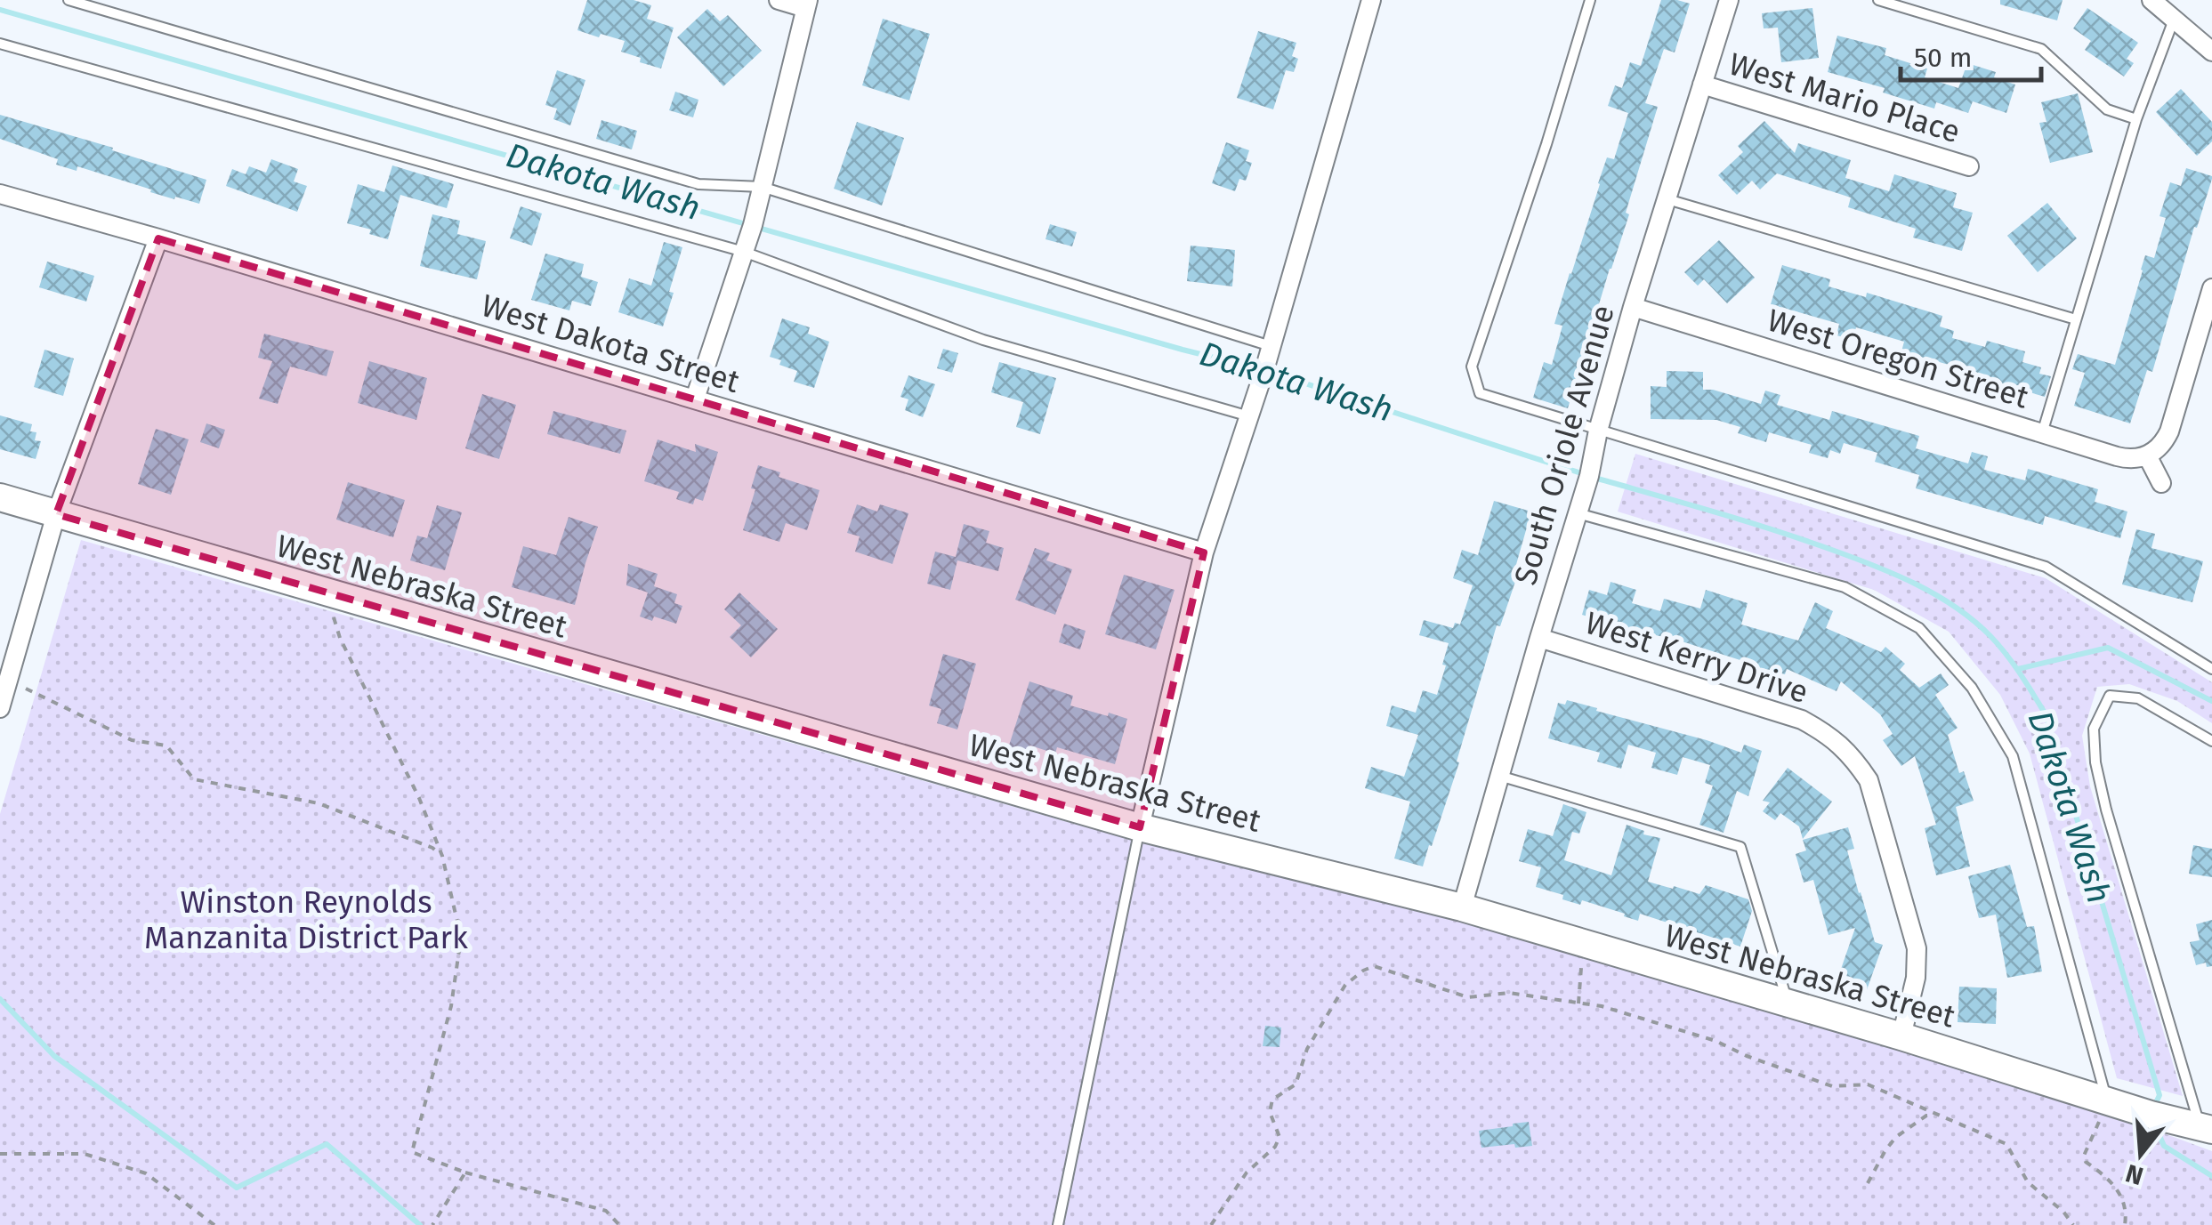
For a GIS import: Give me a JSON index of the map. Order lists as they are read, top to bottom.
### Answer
{
  "streets": {
    "street": [
      "West Mario Place",
      "West Dakota Street",
      "West Oregon Street",
      "South Oriole Avenue",
      "West Nebraska Street",
      "West Kerry Drive"
    ]
  },
  "crossings": [
    ["West Mario Place", "South Oriole Avenue"],
    ["West Oregon Street", "South Oriole Avenue"],
    ["South Oriole Avenue", "West Nebraska Street"],
    ["South Oriole Avenue", "West Kerry Drive"],
    ["West Nebraska Street", "West Kerry Drive"]
  ],
  "water": ["Dakota Wash"],
  "parks": ["Winston Reynolds Manzanita District Park"],
  "scale_bar": "50 m",
  "north": "bottom"
}
